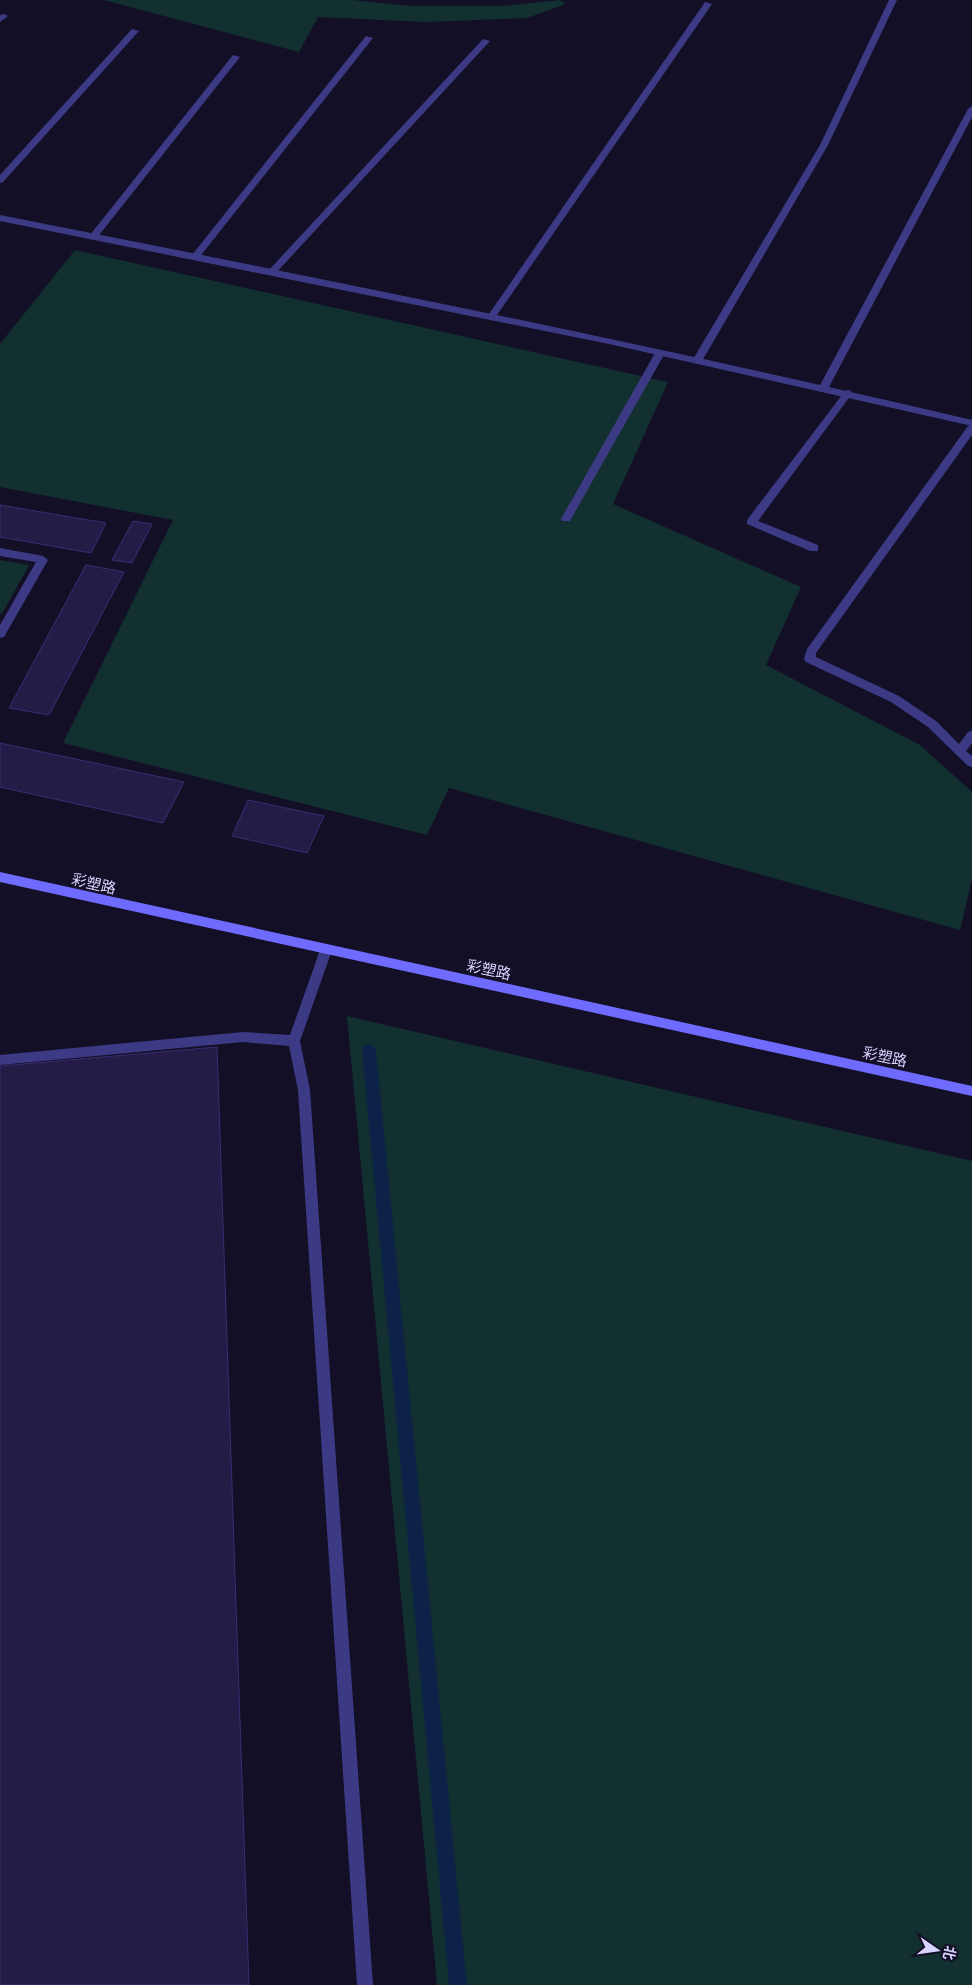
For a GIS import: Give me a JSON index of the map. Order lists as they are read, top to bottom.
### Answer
{
  "streets": {
    "street": ["彩塑路"]
  },
  "north": "right"
}
